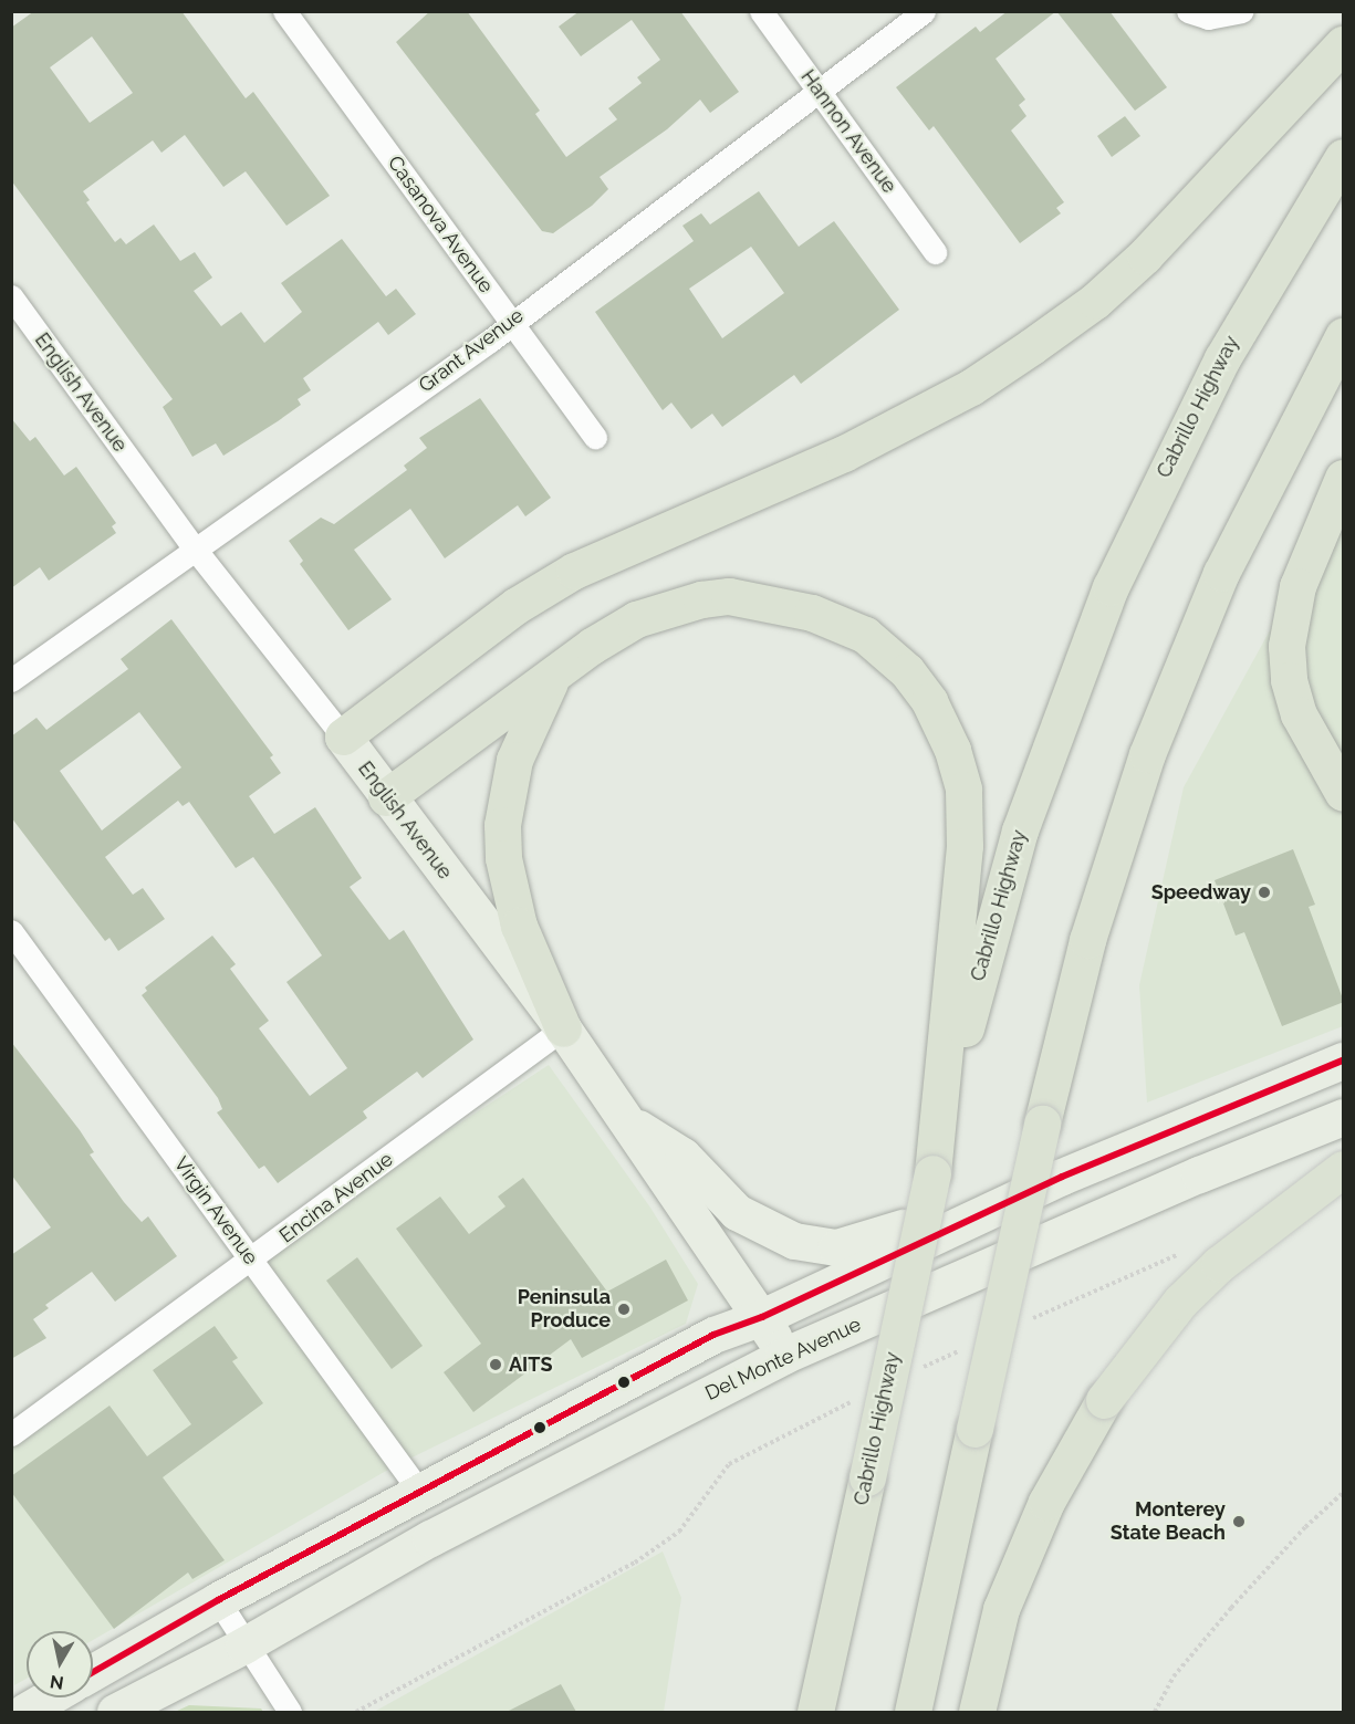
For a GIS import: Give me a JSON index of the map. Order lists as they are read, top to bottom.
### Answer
{
  "streets": {
    "highway": ["Cabrillo Highway"],
    "main road": ["English Avenue", "Del Monte Avenue"],
    "street": [
      "Hannon Avenue",
      "Casanova Avenue",
      "Grant Avenue",
      "Encina Avenue",
      "Virgin Avenue"
    ]
  },
  "crossings": [
    ["Hannon Avenue", "Grant Avenue"],
    ["Casanova Avenue", "Grant Avenue"],
    ["Grant Avenue", "English Avenue"],
    ["English Avenue", "Encina Avenue"],
    ["English Avenue", "Del Monte Avenue"],
    ["Encina Avenue", "Virgin Avenue"]
  ],
  "places": [
    "Speedway",
    "Peninsula Produce",
    "AITS",
    "Monterey State Beach"
  ],
  "north": "bottom"
}
